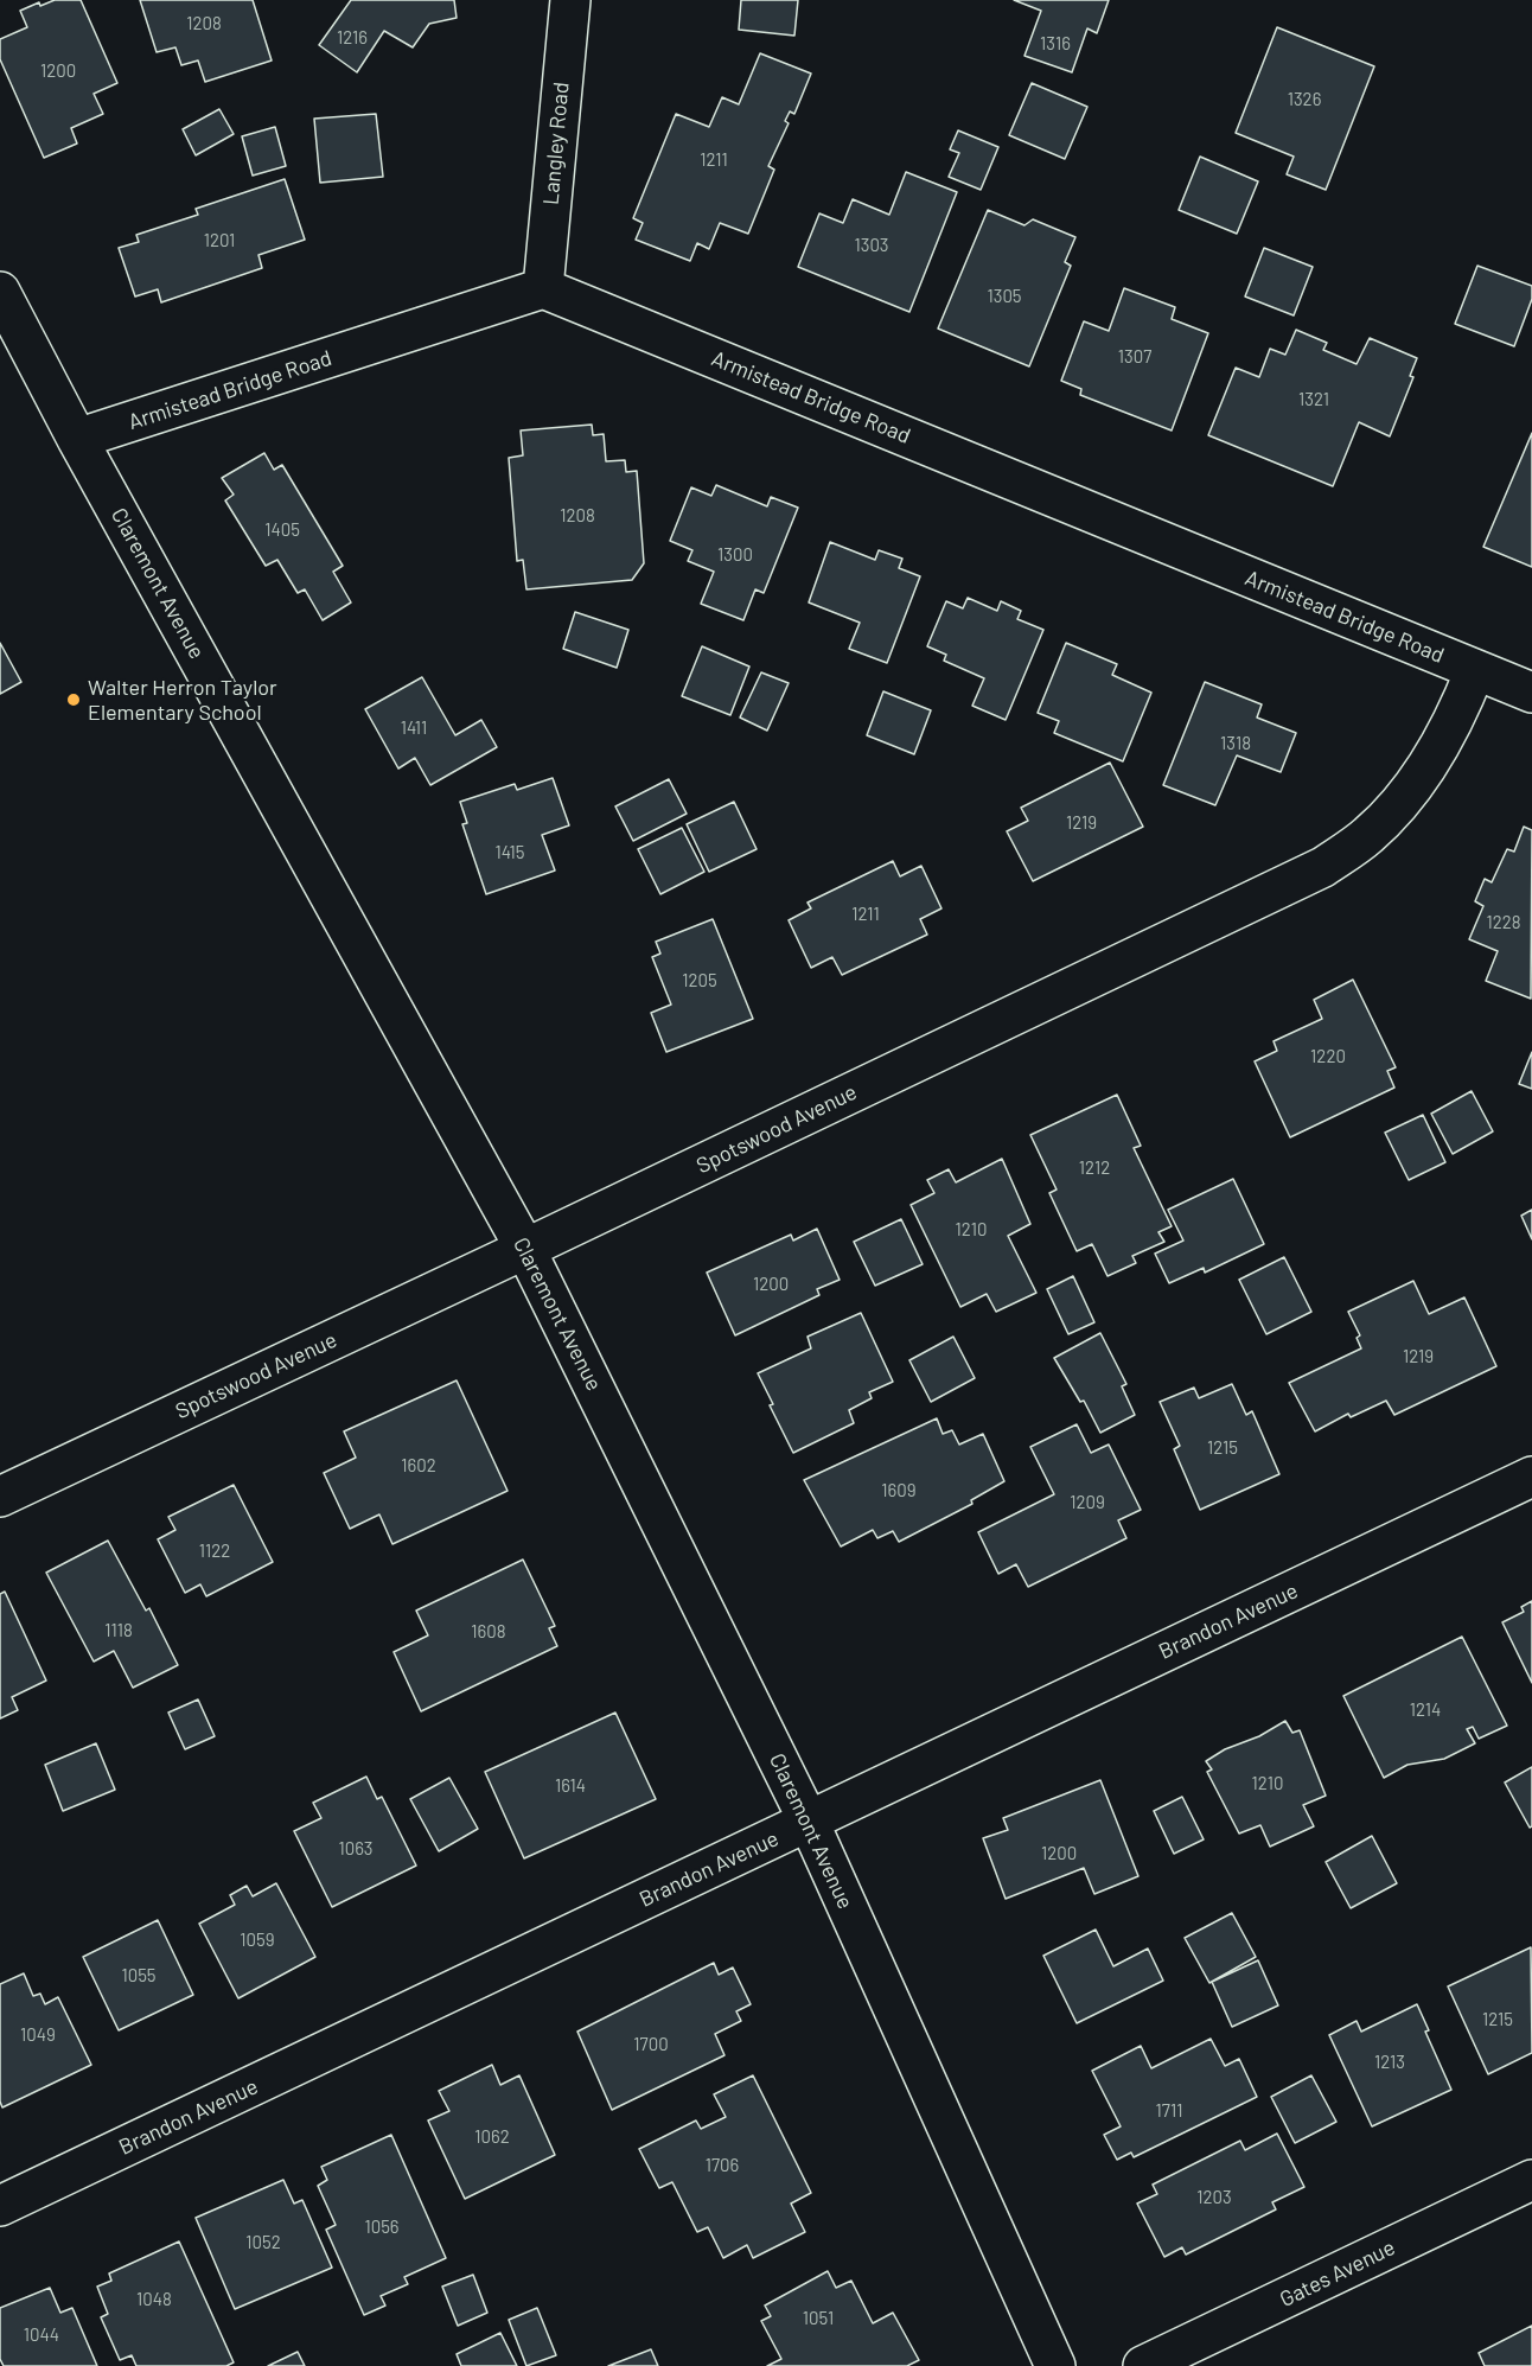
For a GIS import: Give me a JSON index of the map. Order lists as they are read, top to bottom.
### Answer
{
  "streets": {
    "street": [
      "Langley Road",
      "Armistead Bridge Road",
      "Claremont Avenue",
      "Spotswood Avenue",
      "Brandon Avenue",
      "Gates Avenue"
    ]
  },
  "crossings": [
    ["Langley Road", "Armistead Bridge Road"],
    ["Armistead Bridge Road", "Claremont Avenue"],
    ["Armistead Bridge Road", "Spotswood Avenue"],
    ["Claremont Avenue", "Spotswood Avenue"],
    ["Claremont Avenue", "Brandon Avenue"]
  ],
  "places": ["Walter Herron Taylor Elementary School"],
  "house_numbers": [
    "1208",
    "1216",
    "1316",
    "1200",
    "1326",
    "1211",
    "1201",
    "1303",
    "1305",
    "1307",
    "1321",
    "1208",
    "1405",
    "1300",
    "1411",
    "1318",
    "1219",
    "1415",
    "1211",
    "1228",
    "1205",
    "1220",
    "1212",
    "1210",
    "1200",
    "1219",
    "1215",
    "1602",
    "1609",
    "1209",
    "1122",
    "1118",
    "1608",
    "1214",
    "1210",
    "1614",
    "1063",
    "1200",
    "1059",
    "1055",
    "1215",
    "1049",
    "1700",
    "1213",
    "1711",
    "1062",
    "1706",
    "1203",
    "1056",
    "1052",
    "1048",
    "1051",
    "1044"
  ]
}
